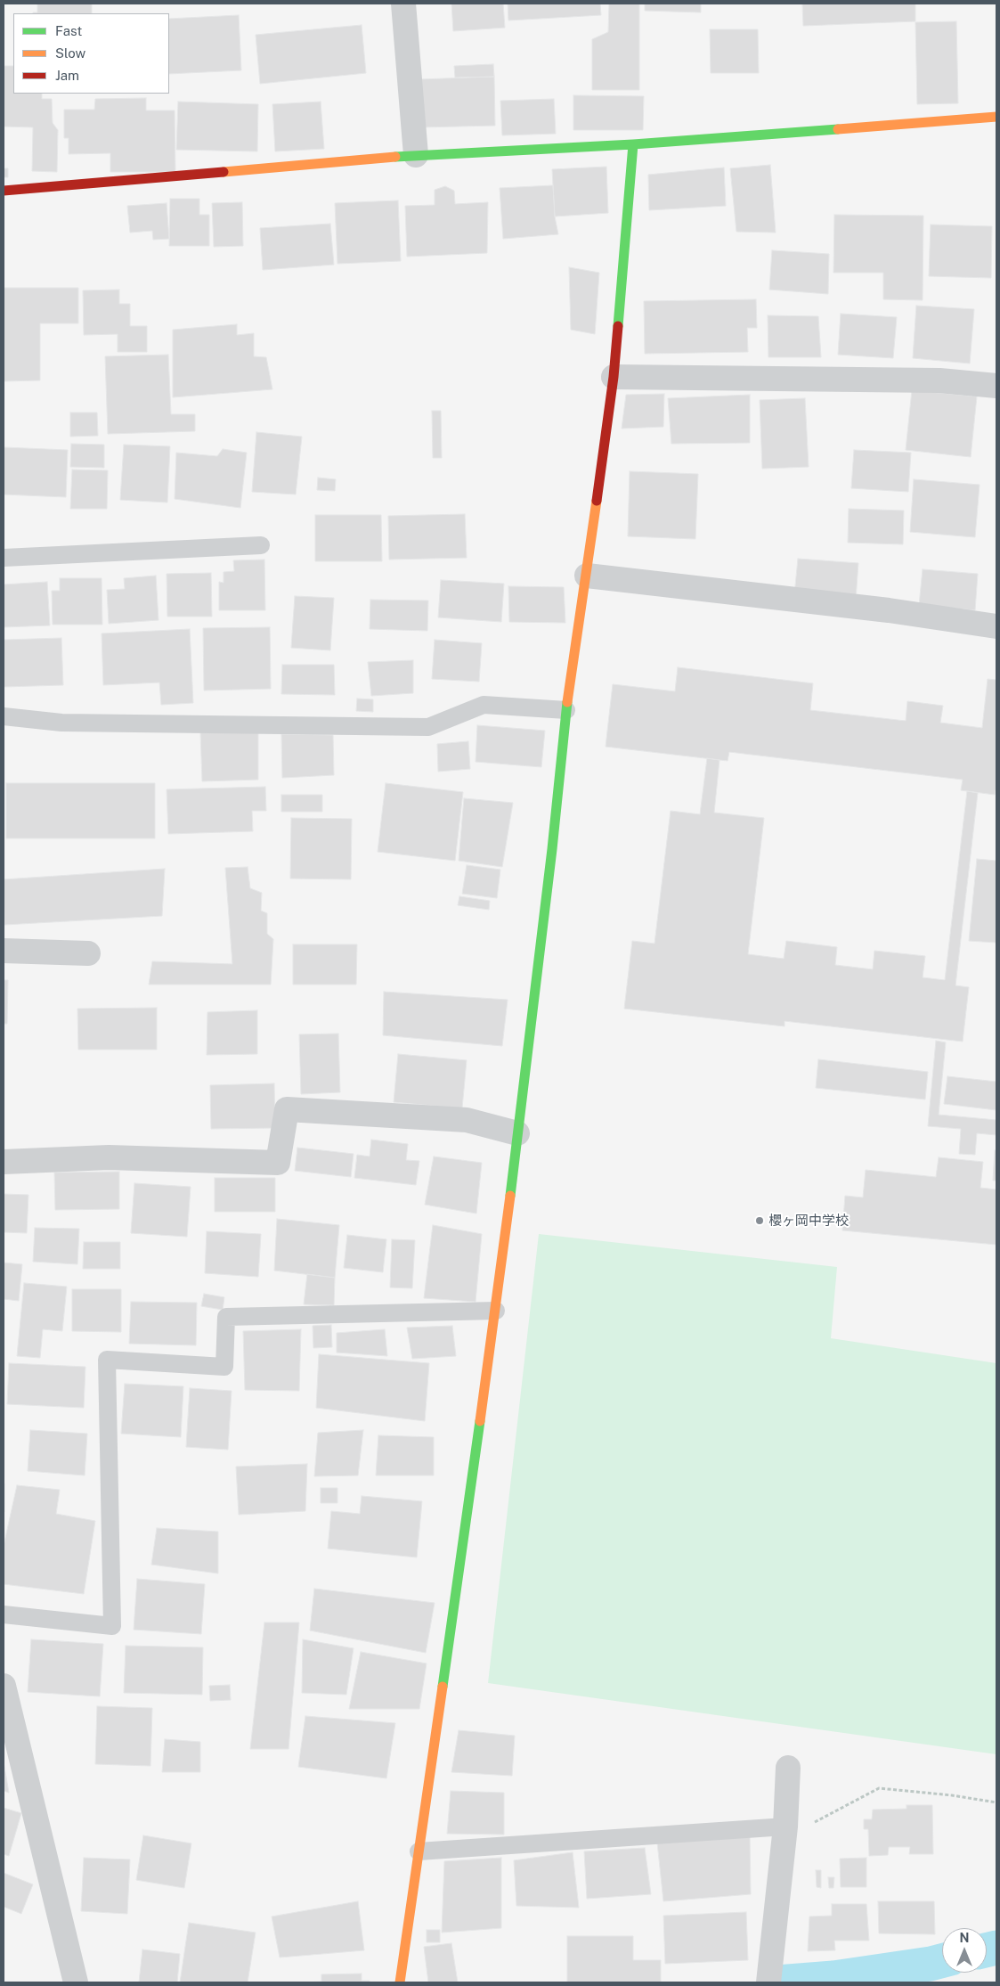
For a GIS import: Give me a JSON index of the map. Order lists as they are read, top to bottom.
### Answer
{
  "places": ["櫻ヶ岡中学校"],
  "legend": ["Fast", "Slow", "Jam"],
  "north": "top"
}
